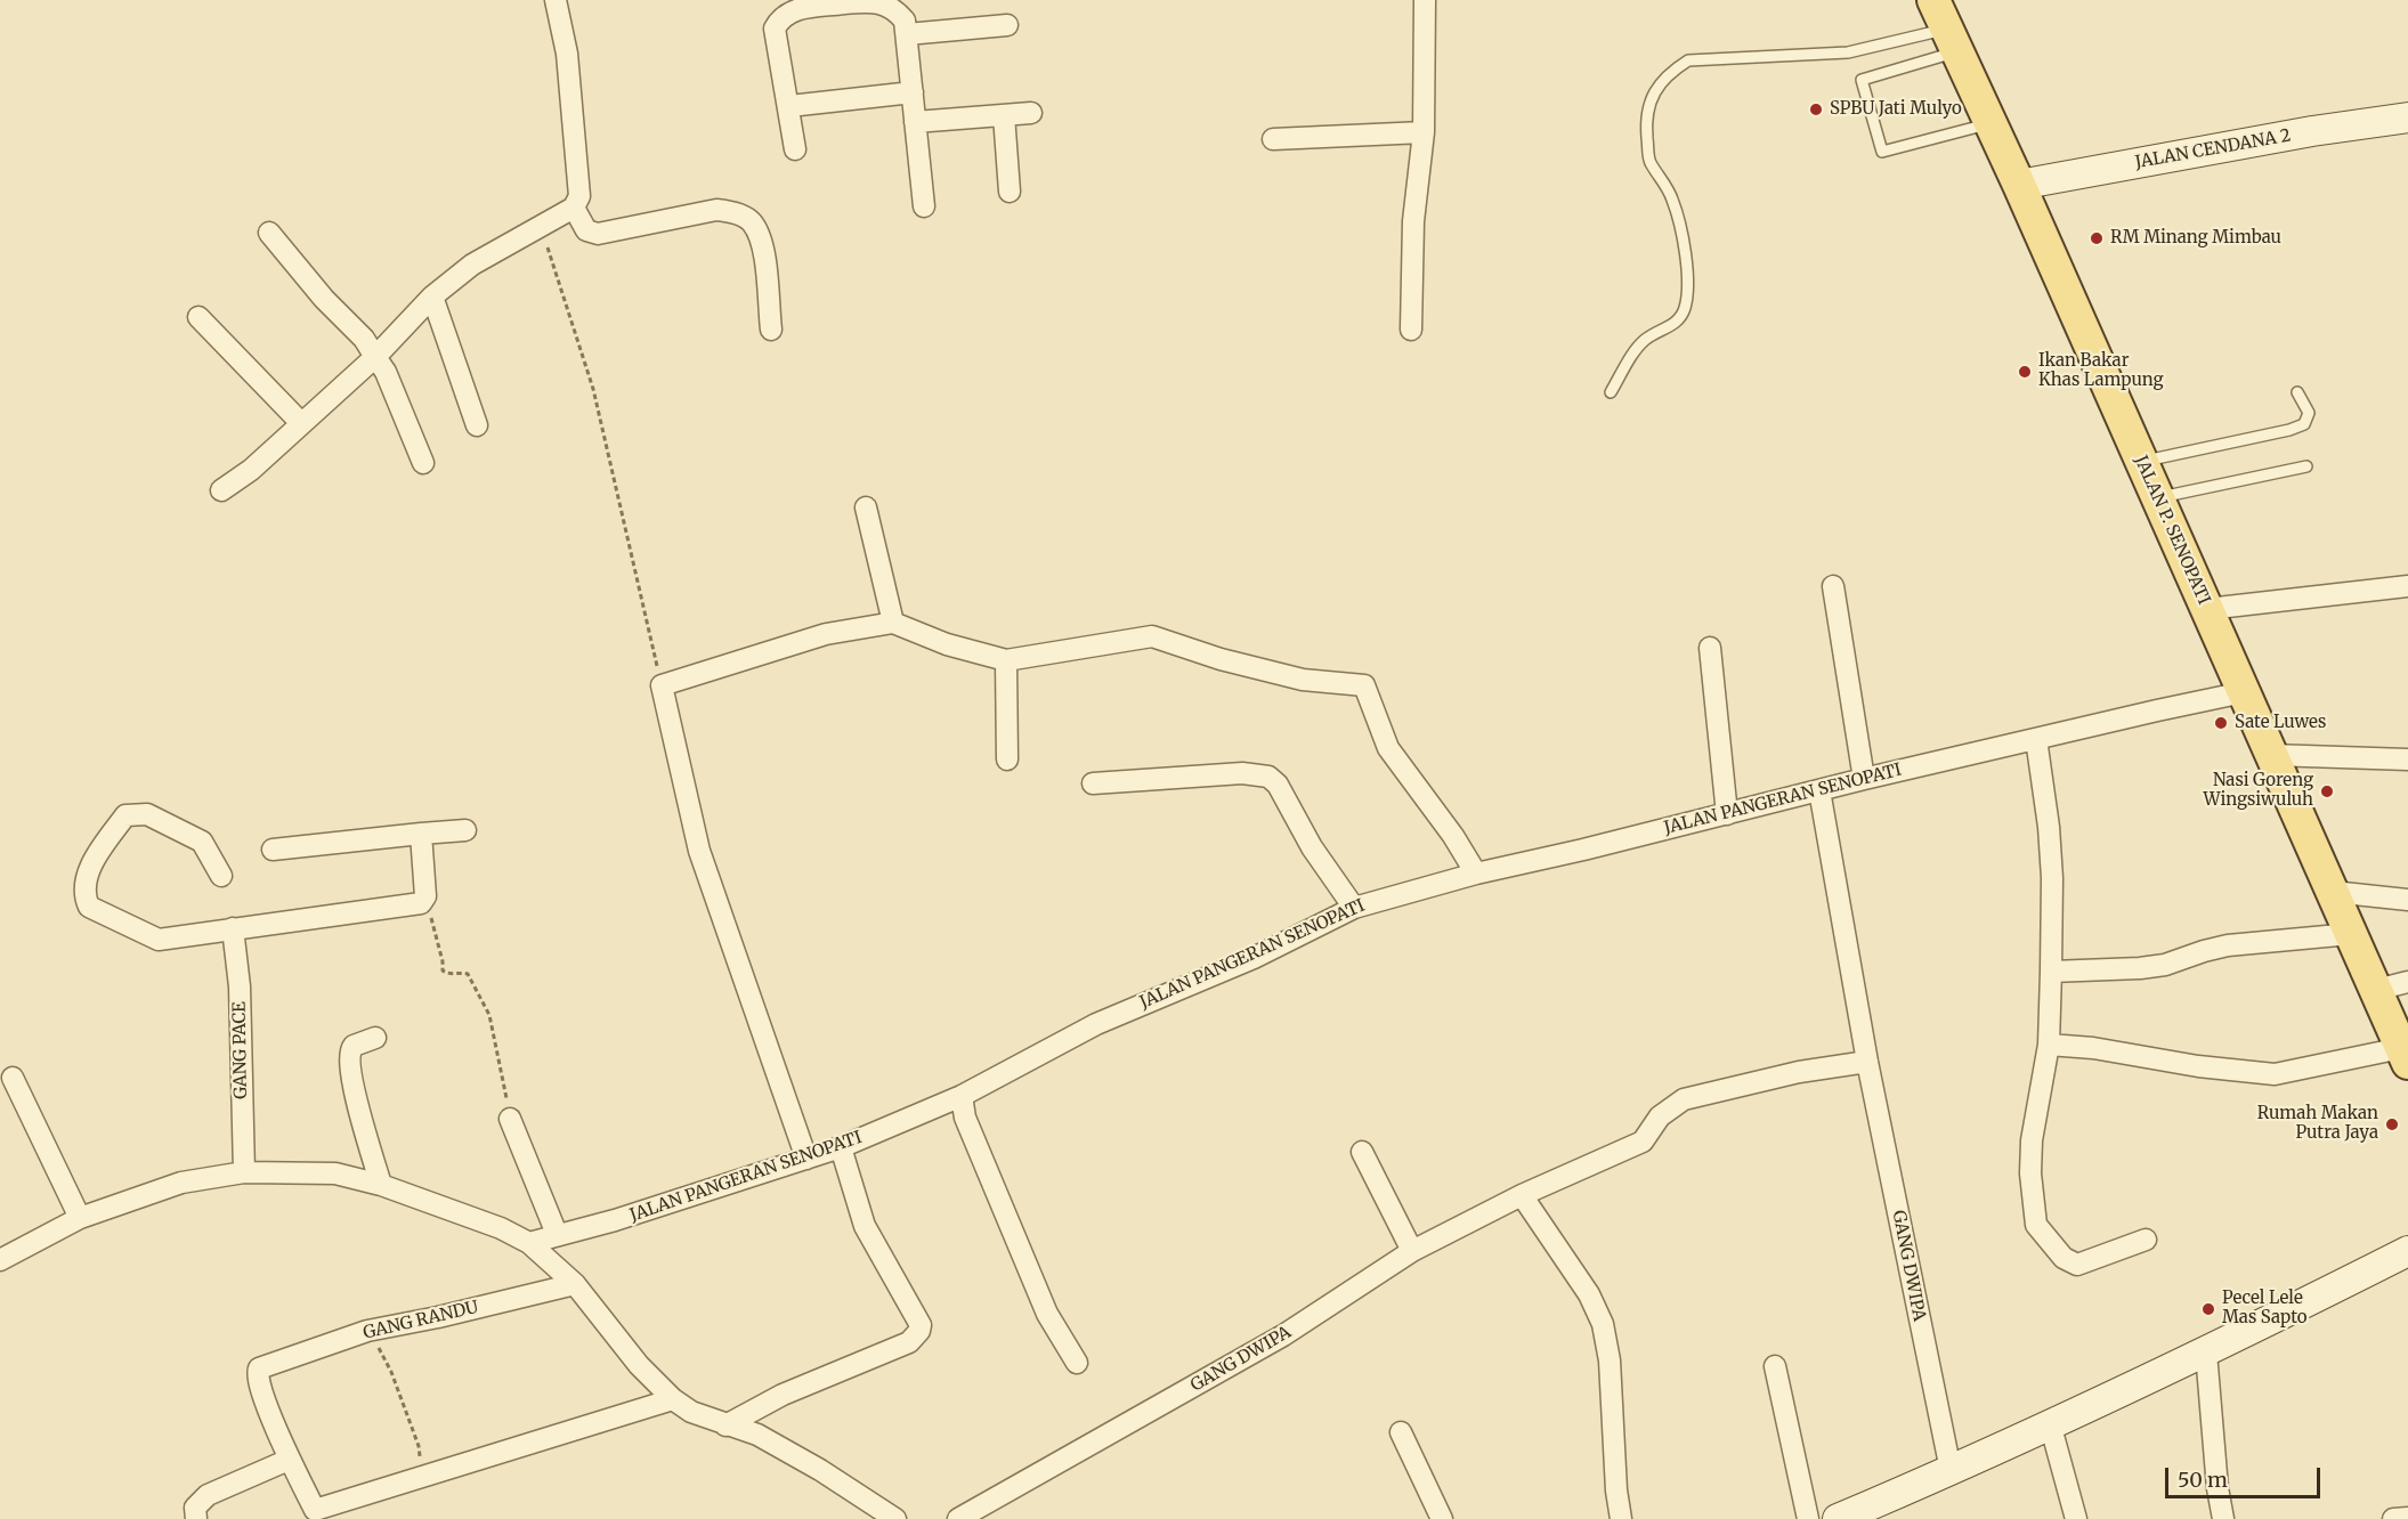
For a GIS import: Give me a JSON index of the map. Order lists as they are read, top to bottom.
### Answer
{
  "streets": {
    "main road": ["JALAN P. SENOPATI"],
    "street": [
      "JALAN CENDANA 2",
      "JALAN PANGERAN SENOPATI",
      "GANG PACE",
      "GANG DWIPA",
      "GANG RANDU"
    ]
  },
  "crossings": [
    ["JALAN CENDANA 2", "JALAN P. SENOPATI"],
    ["JALAN P. SENOPATI", "JALAN PANGERAN SENOPATI"],
    ["JALAN PANGERAN SENOPATI", "GANG DWIPA"]
  ],
  "places": [
    "SPBU Jati Mulyo",
    "RM Minang Mimbau",
    "Ikan Bakar Khas Lampung",
    "Sate Luwes",
    "Nasi Goreng Wingsiwuluh",
    "Rumah Makan Putra Jaya",
    "Pecel Lele Mas Sapto"
  ],
  "scale_bar": "50 m"
}
